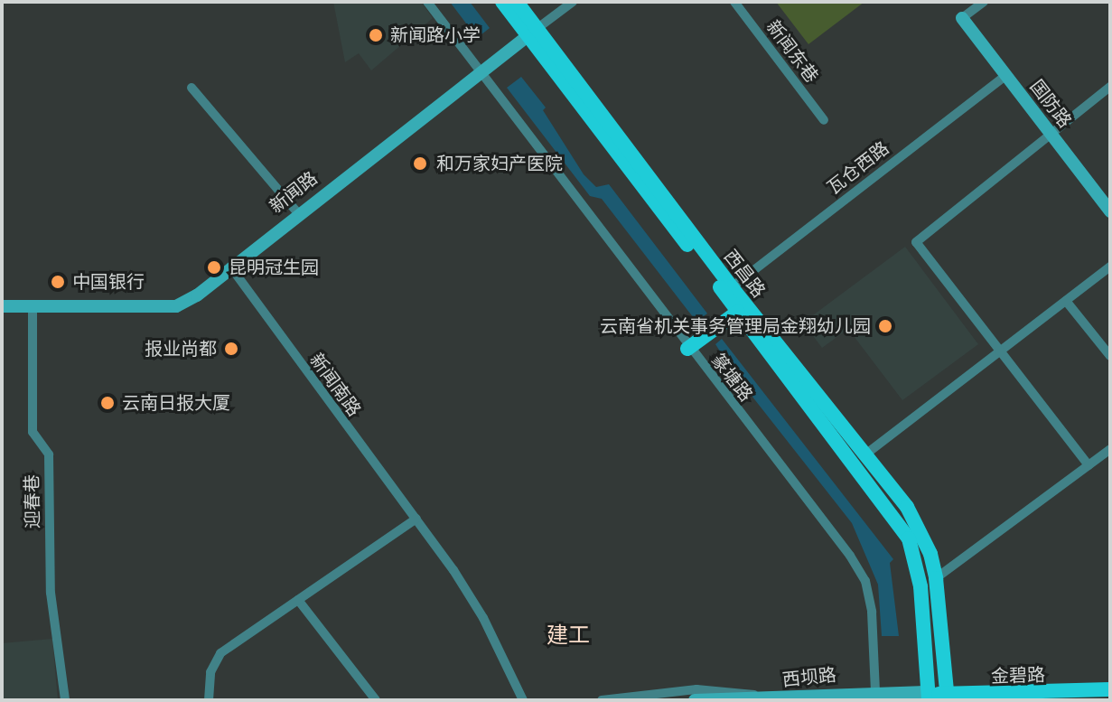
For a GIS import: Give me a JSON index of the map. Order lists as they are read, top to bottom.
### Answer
{
  "streets": {
    "main road": ["西昌路", "金碧路"],
    "street": [
      "新闻东巷",
      "国防路",
      "瓦仓西路",
      "新闻路",
      "篆塘路",
      "新闻南路",
      "迎春巷",
      "西坝路"
    ]
  },
  "crossings": [
    ["国防路", "瓦仓西路"],
    ["瓦仓西路", "西昌路"],
    ["新闻路", "西昌路"],
    ["新闻路", "篆塘路"],
    ["新闻路", "新闻南路"],
    ["新闻路", "迎春巷"],
    ["西昌路", "金碧路"],
    ["西昌路", "西坝路"],
    ["篆塘路", "西坝路"],
    ["金碧路", "西坝路"]
  ],
  "districts": ["建工"],
  "places": [
    "新闻路小学",
    "和万家妇产医院",
    "昆明冠生园",
    "中国银行",
    "云南省机关事务管理局金翔幼儿园",
    "报业尚都",
    "云南日报大厦"
  ]
}
